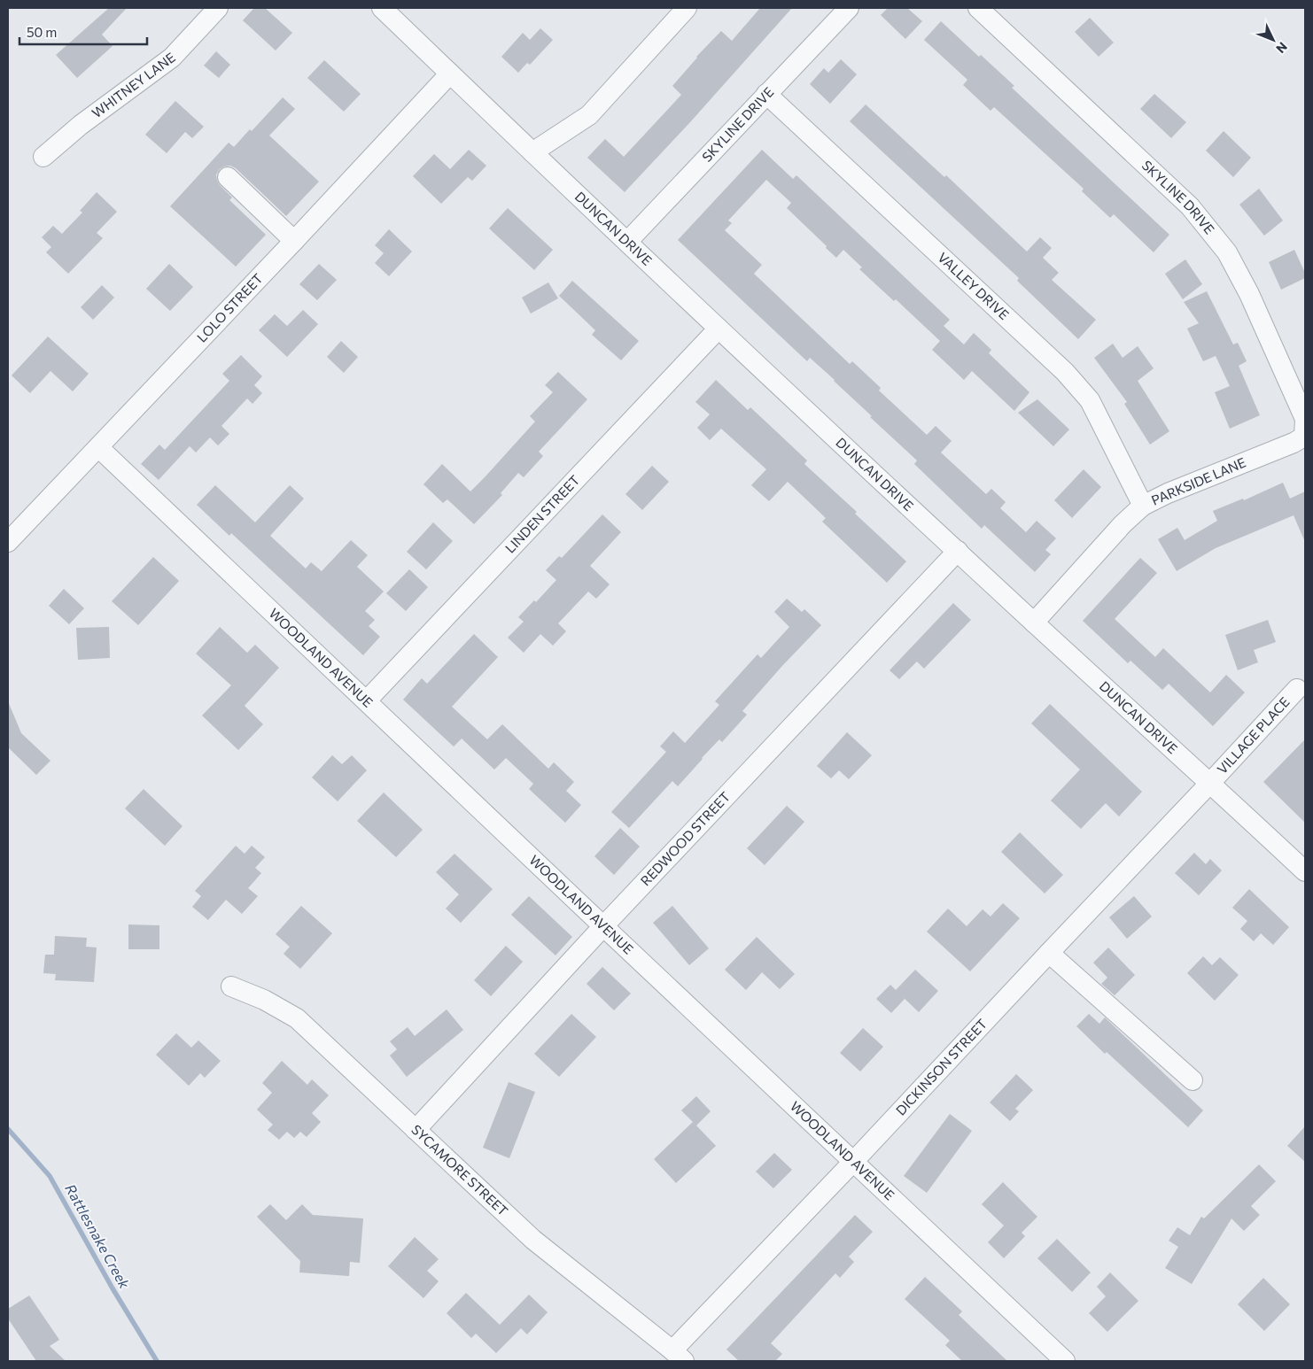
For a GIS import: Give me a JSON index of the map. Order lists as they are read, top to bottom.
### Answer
{
  "streets": {
    "street": [
      "WHITNEY LANE",
      "SKYLINE DRIVE",
      "DUNCAN DRIVE",
      "VALLEY DRIVE",
      "LOLO STREET",
      "PARKSIDE LANE",
      "LINDEN STREET",
      "WOODLAND AVENUE",
      "VILLAGE PLACE",
      "REDWOOD STREET",
      "DICKINSON STREET",
      "SYCAMORE STREET"
    ]
  },
  "crossings": [
    ["SKYLINE DRIVE", "DUNCAN DRIVE"],
    ["SKYLINE DRIVE", "VALLEY DRIVE"],
    ["SKYLINE DRIVE", "PARKSIDE LANE"],
    ["DUNCAN DRIVE", "LOLO STREET"],
    ["DUNCAN DRIVE", "PARKSIDE LANE"],
    ["DUNCAN DRIVE", "LINDEN STREET"],
    ["DUNCAN DRIVE", "VILLAGE PLACE"],
    ["DUNCAN DRIVE", "REDWOOD STREET"],
    ["DUNCAN DRIVE", "DICKINSON STREET"],
    ["VALLEY DRIVE", "PARKSIDE LANE"],
    ["LOLO STREET", "WOODLAND AVENUE"],
    ["LINDEN STREET", "WOODLAND AVENUE"],
    ["WOODLAND AVENUE", "REDWOOD STREET"],
    ["WOODLAND AVENUE", "DICKINSON STREET"],
    ["VILLAGE PLACE", "DICKINSON STREET"],
    ["REDWOOD STREET", "SYCAMORE STREET"],
    ["DICKINSON STREET", "SYCAMORE STREET"]
  ],
  "water": ["Rattlesnake Creek"],
  "scale_bar": "50 m",
  "north": "bottom right"
}
